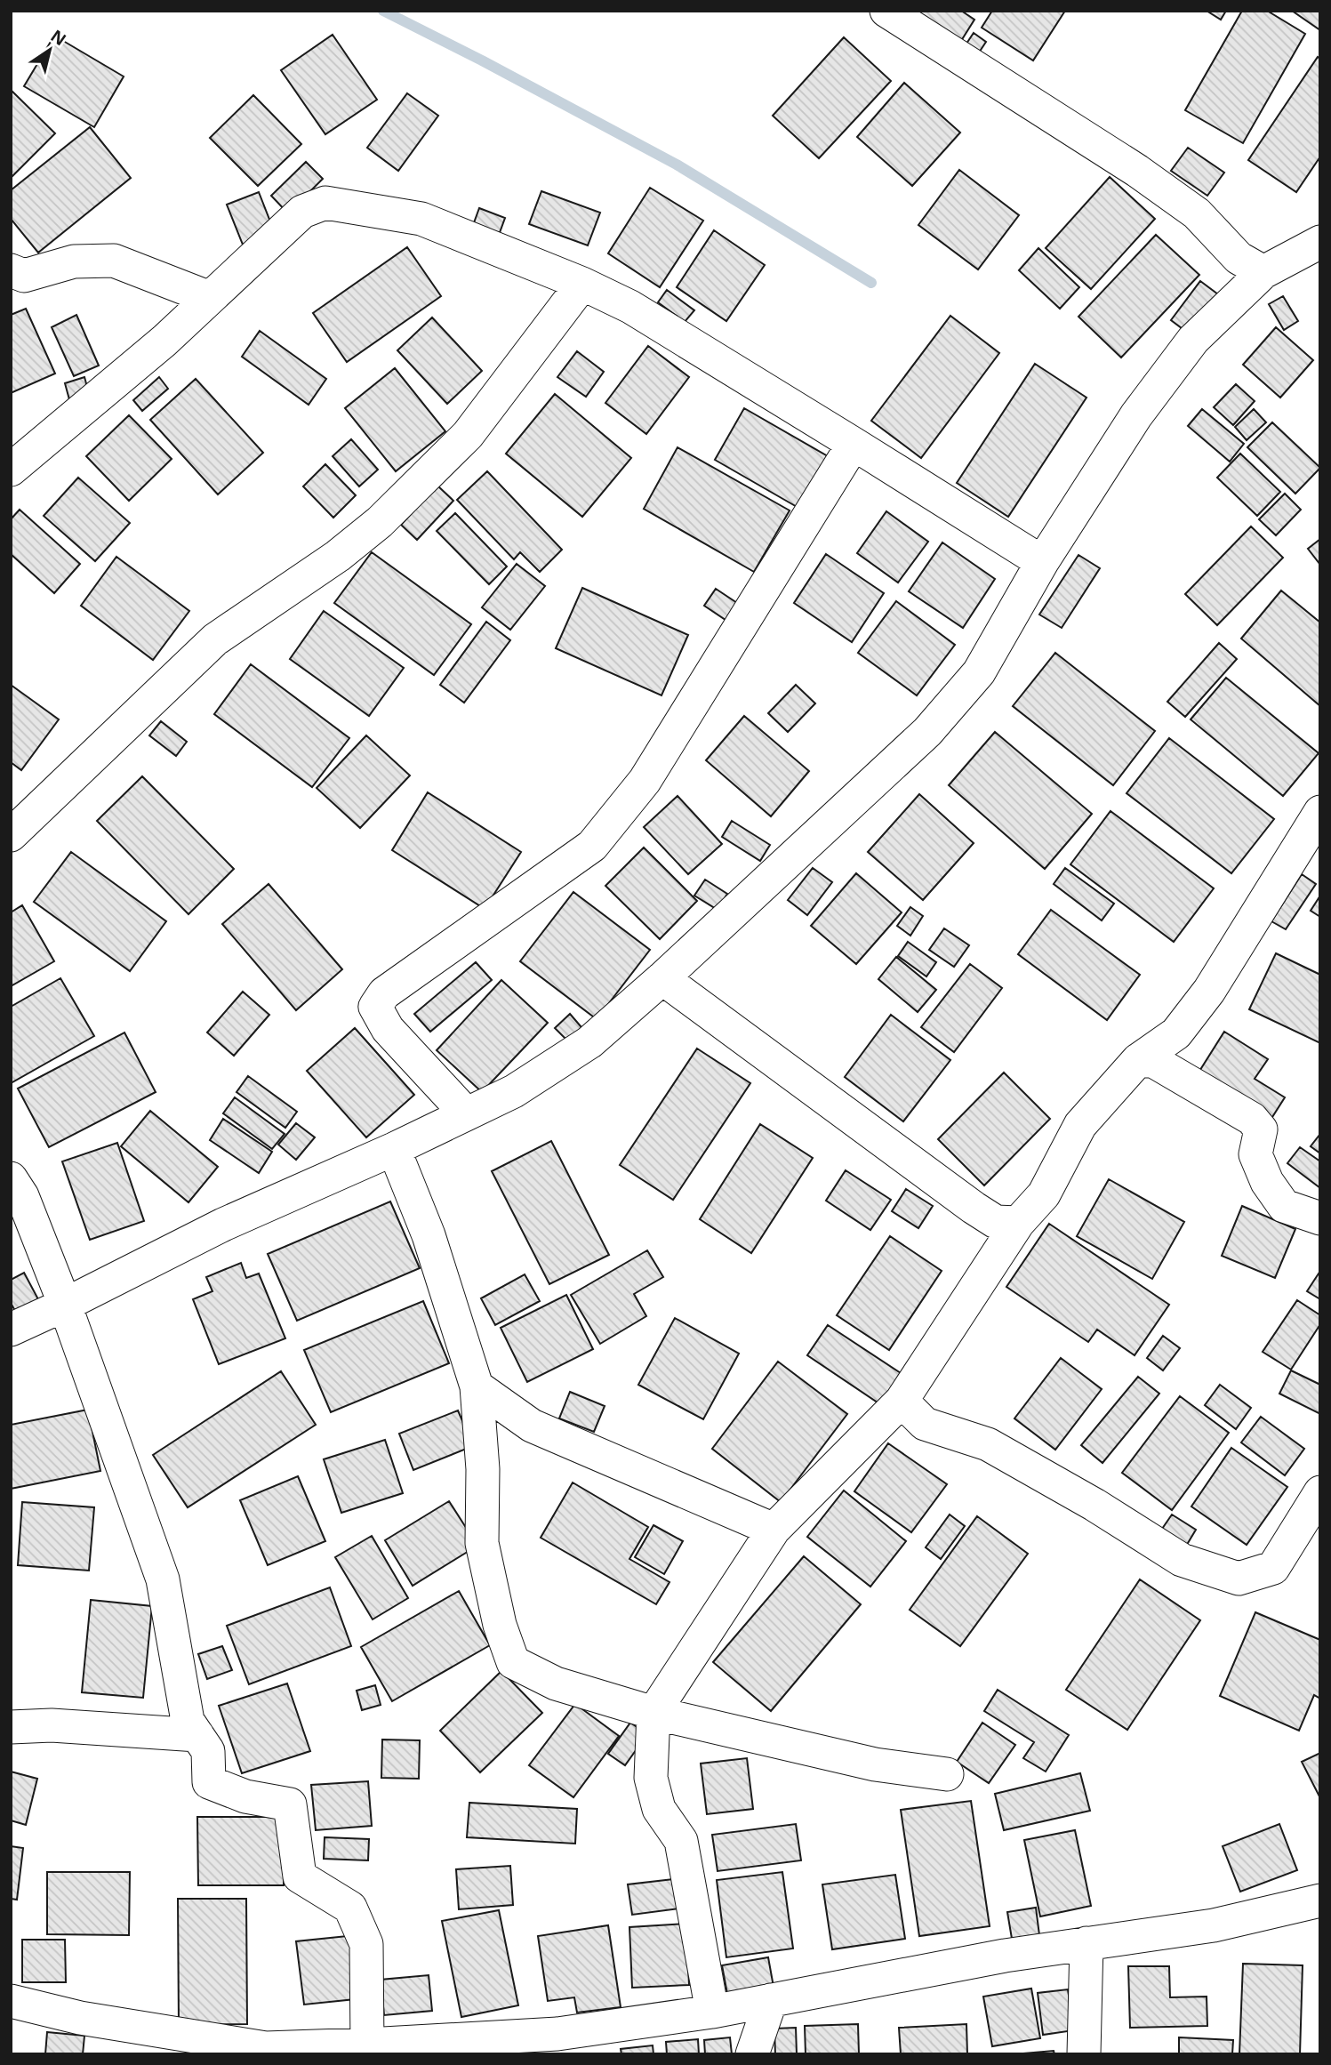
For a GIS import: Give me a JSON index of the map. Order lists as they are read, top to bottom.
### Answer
{
  "north": "top right"
}
